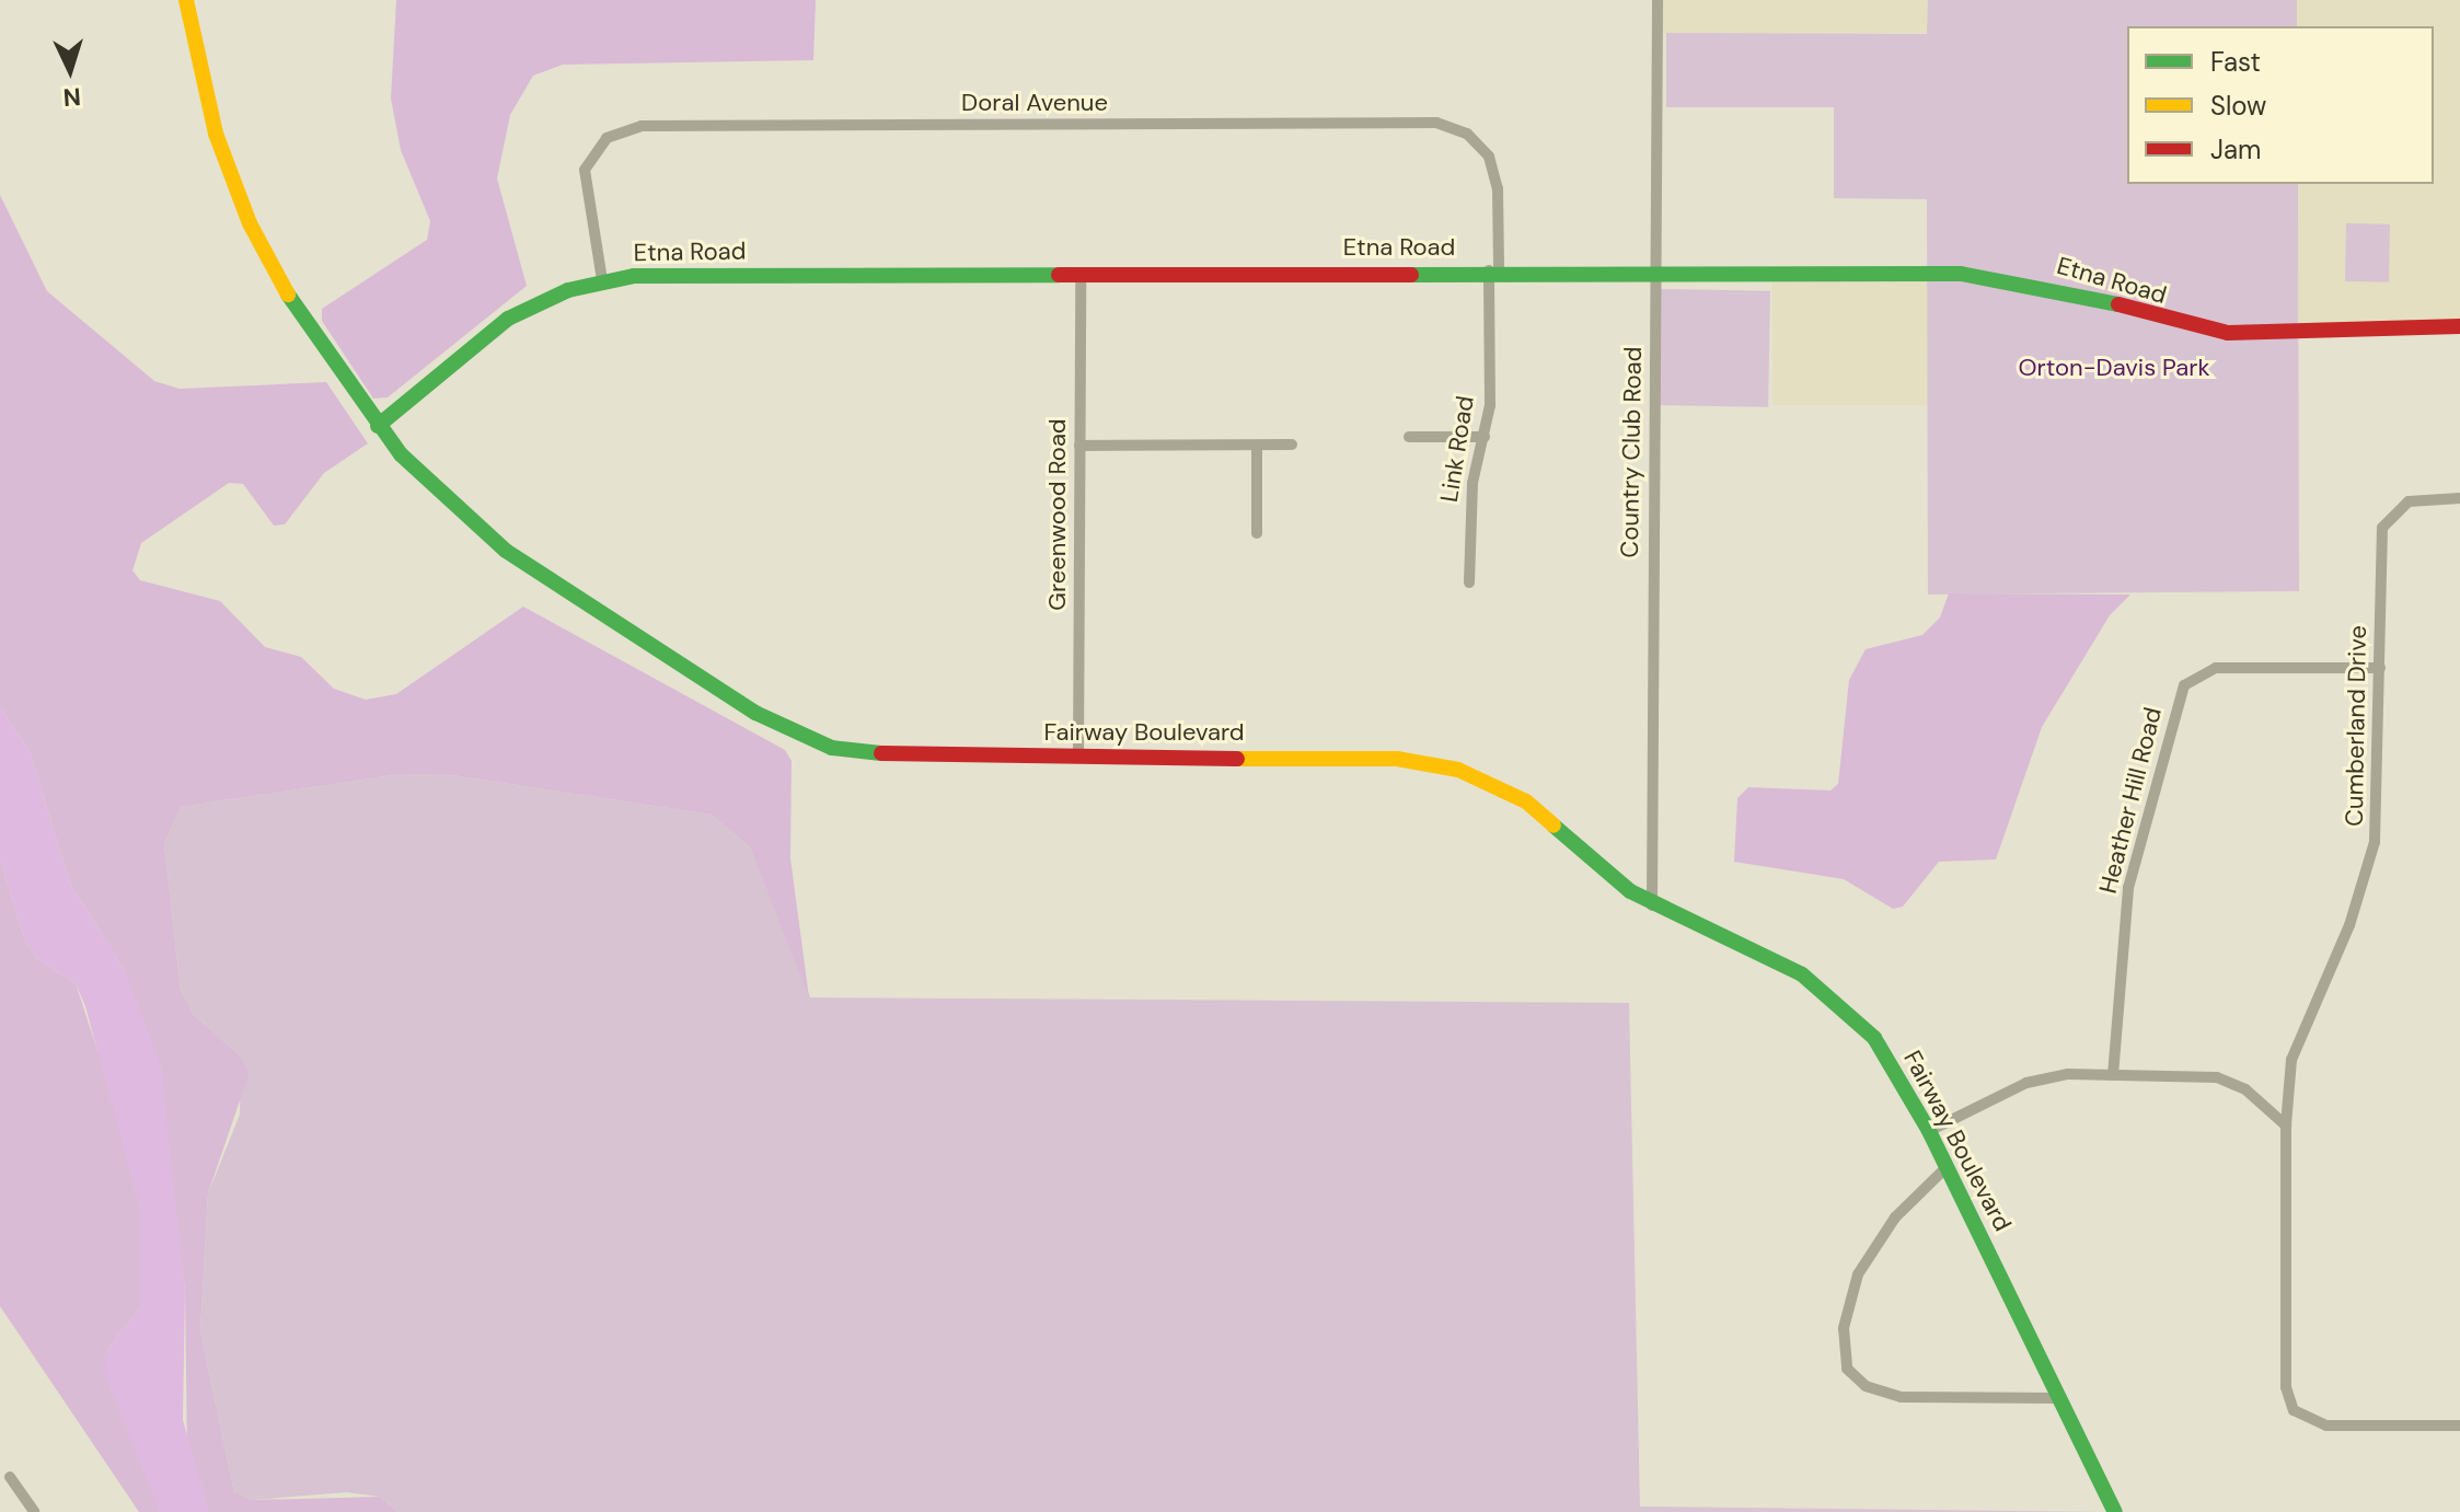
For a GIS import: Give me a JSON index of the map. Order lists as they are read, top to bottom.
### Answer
{
  "streets": {
    "street": [
      "Doral Avenue",
      "Etna Road",
      "Link Road",
      "Country Club Road",
      "Greenwood Road",
      "Cumberland Drive",
      "Fairway Boulevard",
      "Heather Hill Road"
    ]
  },
  "crossings": [
    ["Doral Avenue", "Etna Road"],
    ["Doral Avenue", "Link Road"],
    ["Etna Road", "Link Road"],
    ["Etna Road", "Country Club Road"],
    ["Etna Road", "Greenwood Road"],
    ["Etna Road", "Fairway Boulevard"],
    ["Country Club Road", "Fairway Boulevard"],
    ["Greenwood Road", "Fairway Boulevard"],
    ["Cumberland Drive", "Heather Hill Road"]
  ],
  "parks": ["Orton-Davis Park"],
  "legend": ["Fast", "Slow", "Jam"],
  "north": "bottom"
}
